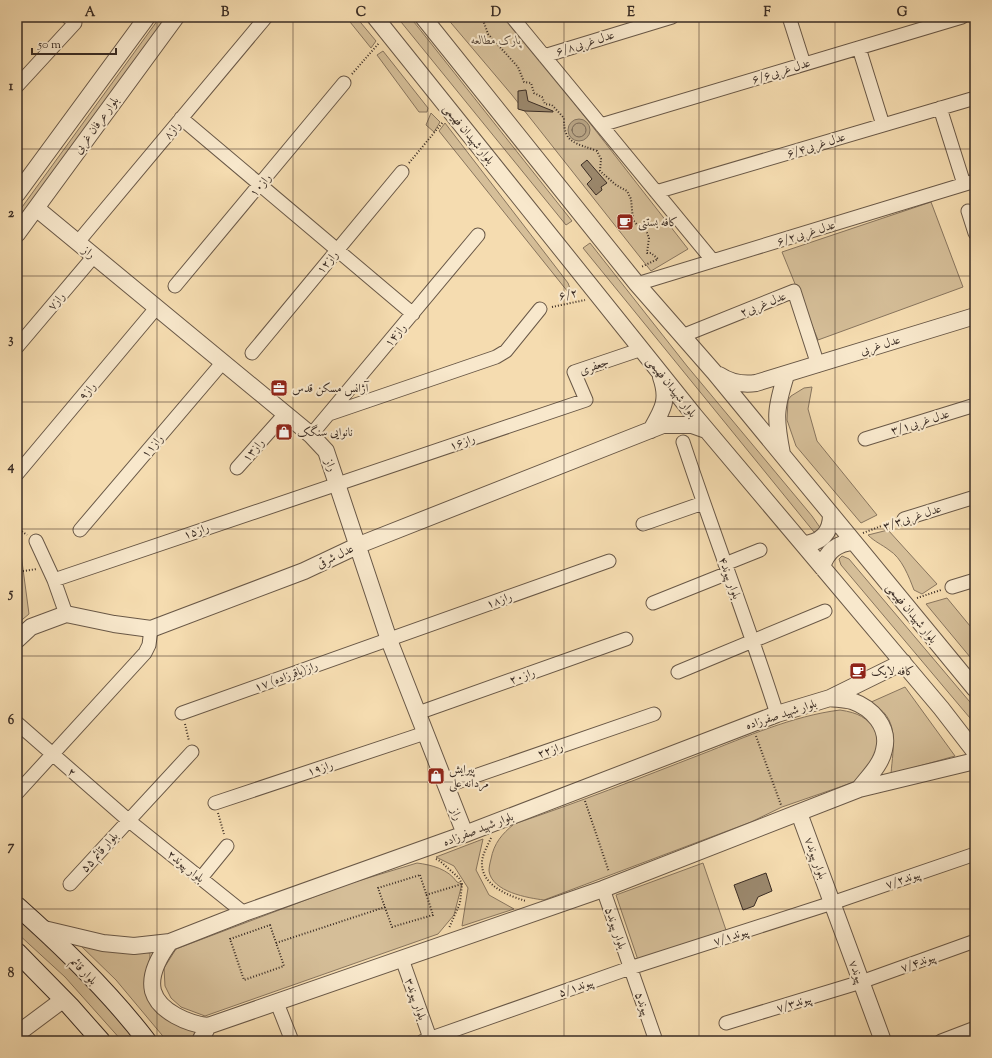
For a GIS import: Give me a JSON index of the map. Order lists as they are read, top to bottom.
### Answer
{
  "streets": {
    "main road": ["بلوار قائم"],
    "street": [
      "۶/۸عدل غربی",
      "۶/۶عدل غربی",
      "بلوار عرفان غربی",
      "راز۸",
      "بلوار شهیدان فهیمی",
      "۶/۴عدل غربی",
      "راز۱۰",
      "۶/۲عدل غربی",
      "راز",
      "راز۱۲",
      "راز۷",
      "عدل غربی۲",
      "راز۱۴",
      "عدل غربی",
      "جعفری",
      "راز۹",
      "عدل غربی۳/۱",
      "راز۱۶",
      "راز۱۱",
      "راز۱۳",
      "عدل غربی۳/۳",
      "راز۱۵",
      "عدل شرقی",
      "بلوار پیوند۴",
      "راز۱۸",
      "۱۷ راز(باقرزاده)",
      "راز۲۰",
      "بلوار شهید صفرزاده",
      "راز۲۲",
      "راز۱۹",
      "۲",
      "بلوار قائم ۵۵",
      "بلوار پیوند۷",
      "بلوار پیوند۲",
      "پیوند۷/۲",
      "بلوار پیوند۵",
      "پیوند۷/۱",
      "پیوند۷/۴",
      "پیوند۷",
      "پیوند۵/۱",
      "بلوار پیوند۳",
      "پیوند۷/۳",
      "پیوند۵"
    ],
    "path": ["۶/۲"]
  },
  "crossings": [
    ["بلوار عرفان غربی", "راز"],
    ["راز۸", "راز"],
    ["بلوار شهیدان فهیمی", "۶/۲عدل غربی"],
    ["بلوار شهیدان فهیمی", "۶/۲"],
    ["بلوار شهیدان فهیمی", "عدل غربی۲"],
    ["بلوار شهیدان فهیمی", "عدل غربی"],
    ["بلوار شهیدان فهیمی", "جعفری"],
    ["بلوار شهیدان فهیمی", "عدل غربی۳/۳"],
    ["بلوار شهیدان فهیمی", "عدل شرقی"],
    ["بلوار شهیدان فهیمی", "بلوار شهید صفرزاده"],
    ["راز", "راز۷"],
    ["راز", "راز۱۴"],
    ["راز", "راز۹"],
    ["راز", "راز۱۶"],
    ["راز", "راز۱۱"],
    ["راز", "راز۱۳"],
    ["راز", "راز۱۵"],
    ["راز", "عدل شرقی"],
    ["راز", "راز۱۸"],
    ["راز", "۱۷ راز(باقرزاده)"],
    ["راز", "راز۲۰"],
    ["راز", "بلوار شهید صفرزاده"],
    ["راز", "راز۲۲"],
    ["راز", "راز۱۹"],
    ["عدل غربی۲", "عدل غربی"],
    ["جعفری", "راز۱۶"],
    ["راز۱۶", "راز۱۵"],
    ["بلوار پیوند۴", "بلوار شهید صفرزاده"],
    ["راز۱۸", "۱۷ راز(باقرزاده)"],
    ["بلوار شهید صفرزاده", "بلوار پیوند۲"],
    ["بلوار شهید صفرزاده", "بلوار قائم"],
    ["۲", "بلوار قائم ۵۵"],
    ["۲", "بلوار پیوند۲"],
    ["بلوار قائم ۵۵", "بلوار پیوند۲"],
    ["بلوار پیوند۷", "پیوند۷/۲"],
    ["بلوار پیوند۷", "پیوند۷/۱"],
    ["بلوار پیوند۷", "پیوند۷"],
    ["پیوند۷/۲", "پیوند۷/۱"],
    ["پیوند۷/۲", "پیوند۷"],
    ["بلوار پیوند۵", "پیوند۷/۱"],
    ["بلوار پیوند۵", "پیوند۵/۱"],
    ["بلوار پیوند۵", "پیوند۵"],
    ["پیوند۷/۱", "پیوند۷"],
    ["پیوند۷/۱", "پیوند۵/۱"],
    ["پیوند۷/۱", "پیوند۵"],
    ["پیوند۷/۴", "پیوند۷"],
    ["پیوند۷/۴", "پیوند۷/۳"],
    ["پیوند۷", "پیوند۷/۳"],
    ["پیوند۵/۱", "بلوار پیوند۳"],
    ["پیوند۵/۱", "پیوند۵"]
  ],
  "parks": ["پارک مطالعه"],
  "places": {
    "cafe": ["کافه بستنی", "کافه لایک"],
    "office": ["آژانس مسکن قدس"],
    "shop": ["نانوایی سنگک", "پیرایش مردانه علی"]
  },
  "scale_bar": "50 m",
  "grid": {
    "columns": [
      "A",
      "B",
      "C",
      "D",
      "E",
      "F",
      "G"
    ],
    "rows": [
      "1",
      "2",
      "3",
      "4",
      "5",
      "6",
      "7",
      "8"
    ]
  }
}
